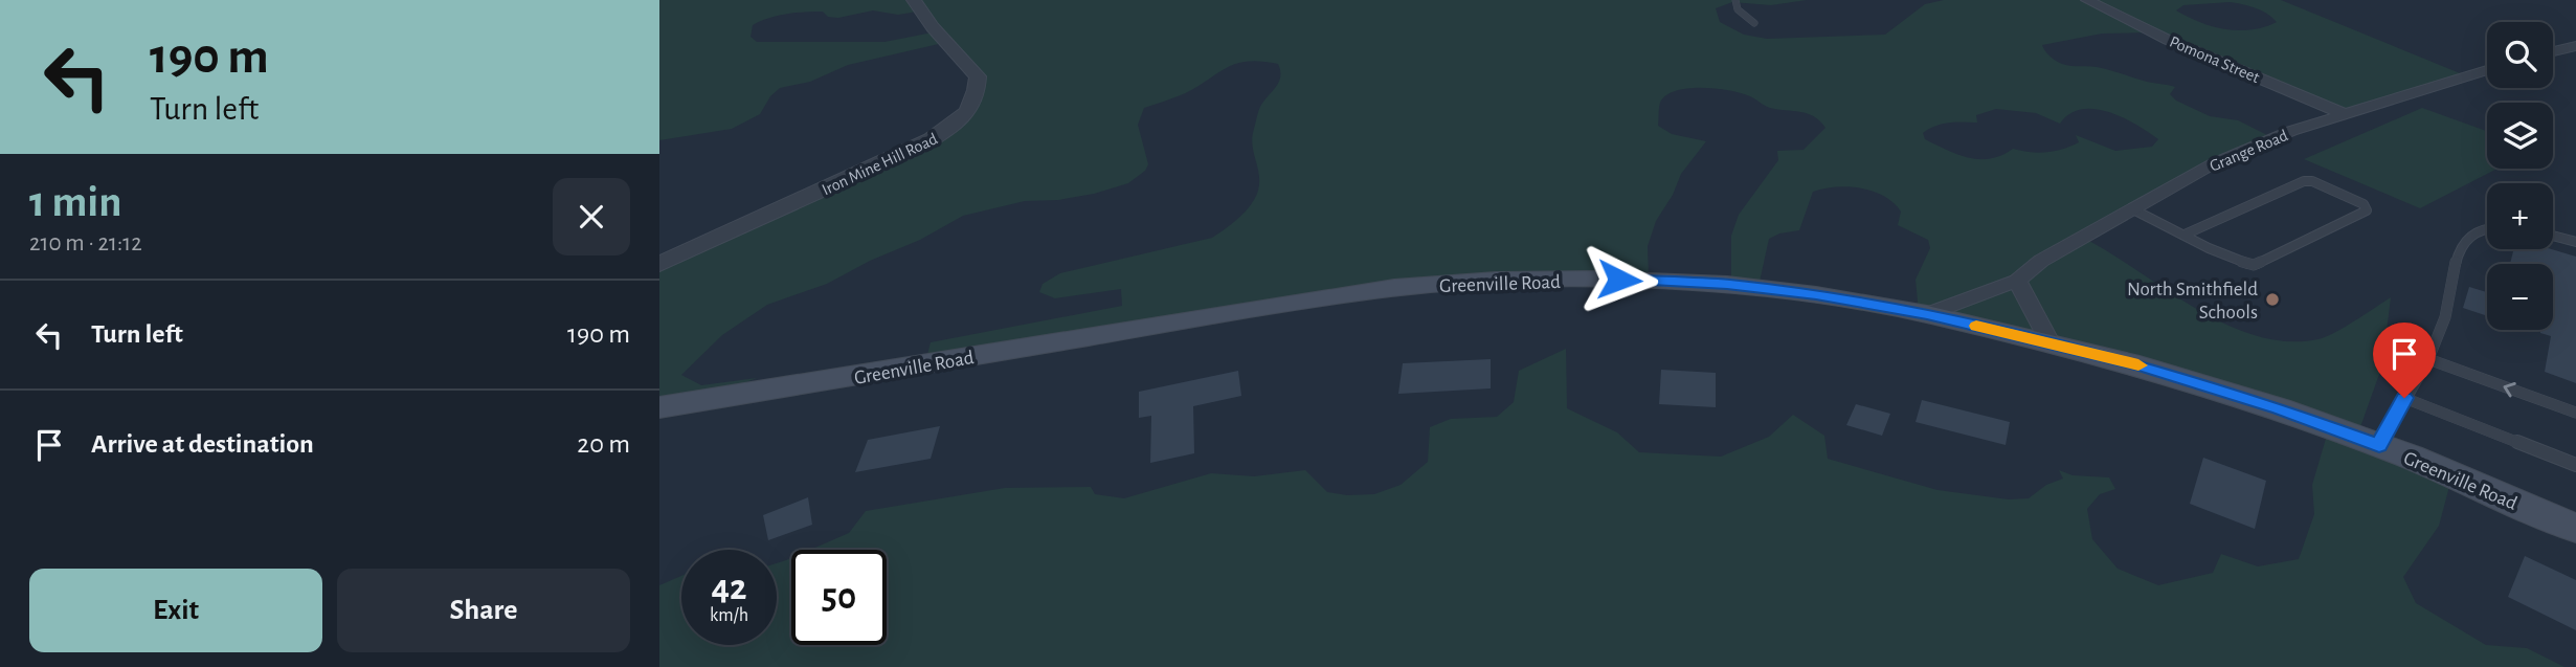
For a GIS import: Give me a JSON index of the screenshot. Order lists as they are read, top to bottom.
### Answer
{
  "streets": {
    "main road": ["Greenville Road"],
    "street": ["Pomona Street", "Grange Road", "Iron Mine Hill Road"]
  },
  "crossings": [
    ["Pomona Street", "Grange Road"],
    ["Grange Road", "Greenville Road"]
  ],
  "places": ["North Smithfield Schools"],
  "page": {
    "turn": ["190 m", "Turn left"],
    "map_buttons": ["+", "−"],
    "heading": ["1 min", "210 m · 21:12"],
    "list": [
      {
        "name": "Turn left",
        "value": "190 m"
      },
      {
        "name": "Arrive at destination",
        "value": "20 m"
      }
    ],
    "speed": "42 km/h",
    "limit": "50",
    "buttons": ["Exit", "Share"]
  }
}
